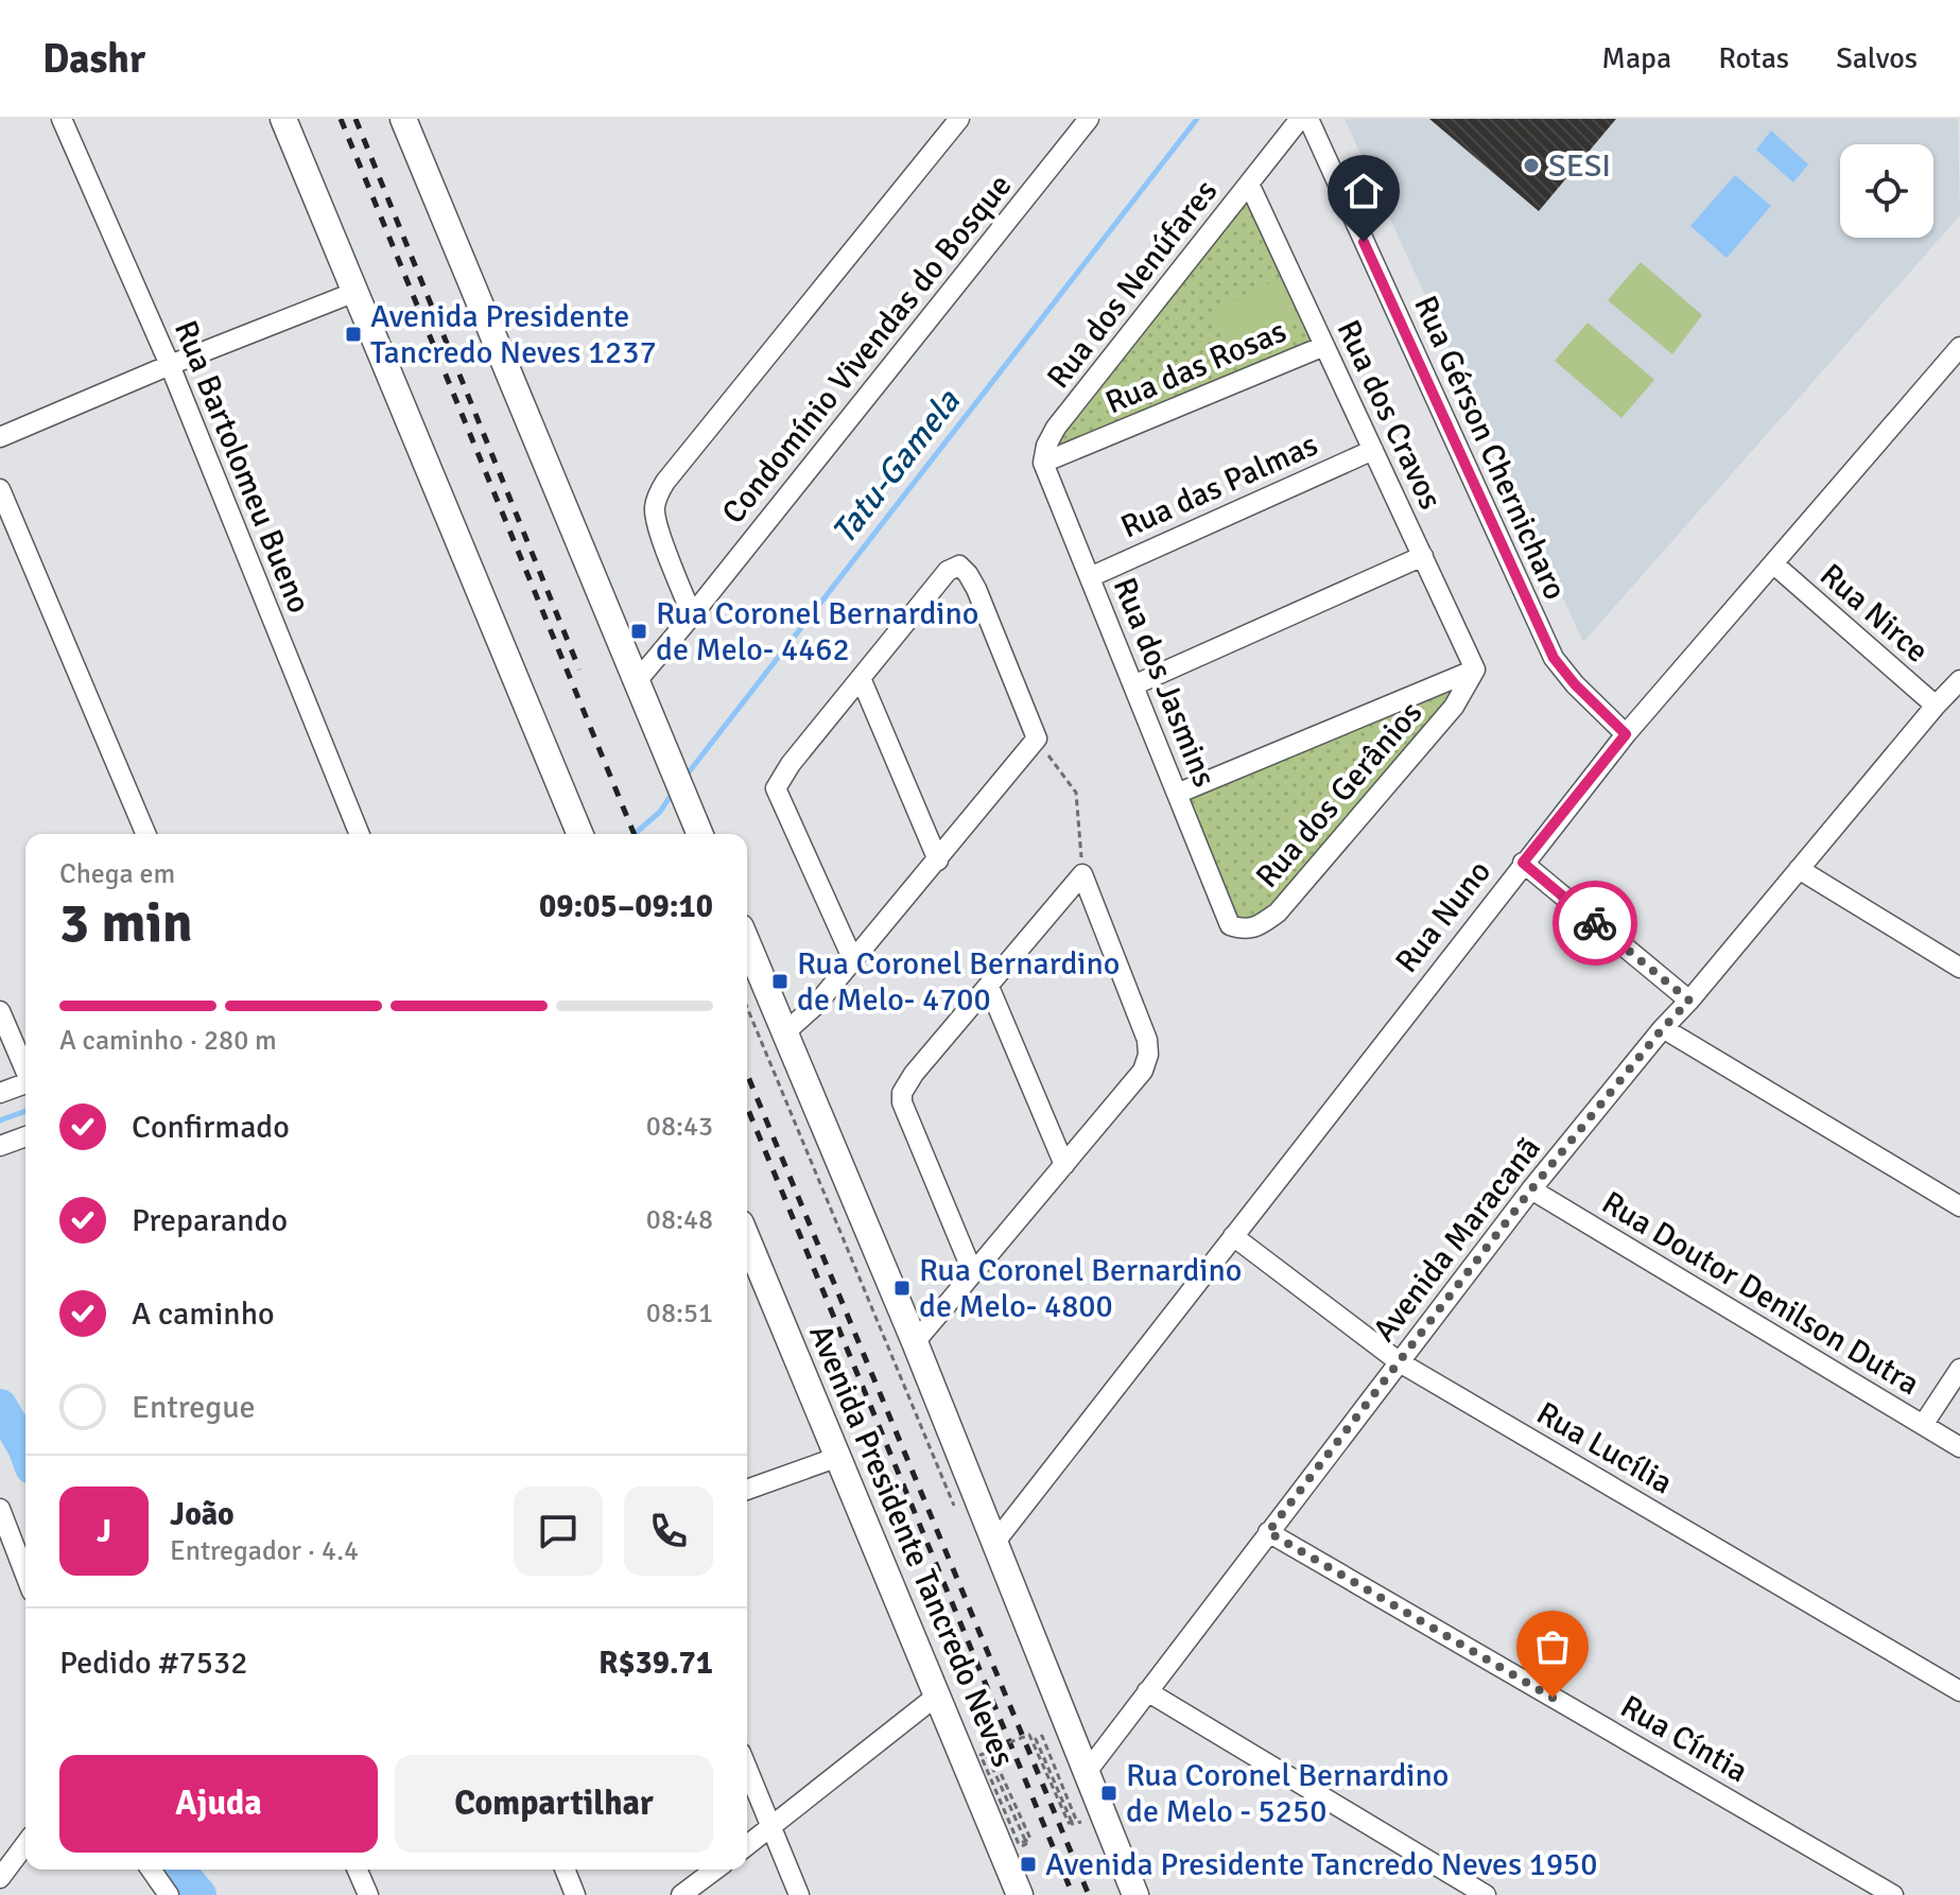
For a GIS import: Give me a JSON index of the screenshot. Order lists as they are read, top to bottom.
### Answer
{
  "streets": {
    "main road": ["Avenida Presidente Tancredo Neves"],
    "street": [
      "Rua dos Nenúfares",
      "Condomínio Vivendas do Bosque",
      "Rua das Rosas",
      "Rua dos Cravos",
      "Rua Gérson Chernicharo",
      "Rua Bartolomeu Bueno",
      "Rua das Palmas",
      "Rua Nirce",
      "Rua dos Jasmins",
      "Rua dos Gerânios",
      "Rua Nuno",
      "Avenida Maracanã",
      "Rua Doutor Denilson Dutra",
      "Rua Lucília",
      "Rua Cíntia"
    ]
  },
  "crossings": [
    ["Rua dos Nenúfares", "Rua das Rosas"],
    ["Rua dos Nenúfares", "Rua dos Cravos"],
    ["Rua dos Nenúfares", "Rua dos Jasmins"],
    ["Rua das Rosas", "Rua dos Cravos"],
    ["Rua das Rosas", "Rua dos Jasmins"],
    ["Rua dos Cravos", "Rua das Palmas"],
    ["Rua dos Cravos", "Rua dos Gerânios"],
    ["Rua Gérson Chernicharo", "Rua Nuno"],
    ["Rua das Palmas", "Rua dos Jasmins"],
    ["Rua Nirce", "Rua Nuno"],
    ["Rua Nirce", "Avenida Maracanã"],
    ["Rua dos Jasmins", "Rua dos Gerânios"],
    ["Rua Nuno", "Rua Lucília"],
    ["Avenida Maracanã", "Rua Doutor Denilson Dutra"],
    ["Avenida Maracanã", "Rua Lucília"],
    ["Avenida Maracanã", "Rua Cíntia"]
  ],
  "water": ["Tatu-Gamela"],
  "places": {
    "other": ["SESI"],
    "transit": [
      "Avenida Presidente Tancredo Neves 1237",
      "Rua Coronel Bernardino de Melo- 4462",
      "Rua Coronel Bernardino de Melo- 4700",
      "Rua Coronel Bernardino de Melo- 4800",
      "Rua Coronel Bernardino de Melo - 5250",
      "Avenida Presidente Tancredo Neves 1950"
    ]
  },
  "page": {
    "header": "Dashr",
    "nav": ["Mapa", "Rotas", "Salvos"],
    "heading": ["3 min", "Chega em", "09:05–09:10"],
    "panel": [
      "João",
      "Entregador · 4.4",
      "Pedido #7532",
      "R$39.71"
    ],
    "bar": "A caminho · 280 m",
    "list": [
      ["Confirmado", "08:43"],
      ["Preparando", "08:48"],
      ["A caminho", "08:51"],
      "Entregue"
    ],
    "round": "J",
    "buttons": ["Ajuda", "Compartilhar"]
  }
}
